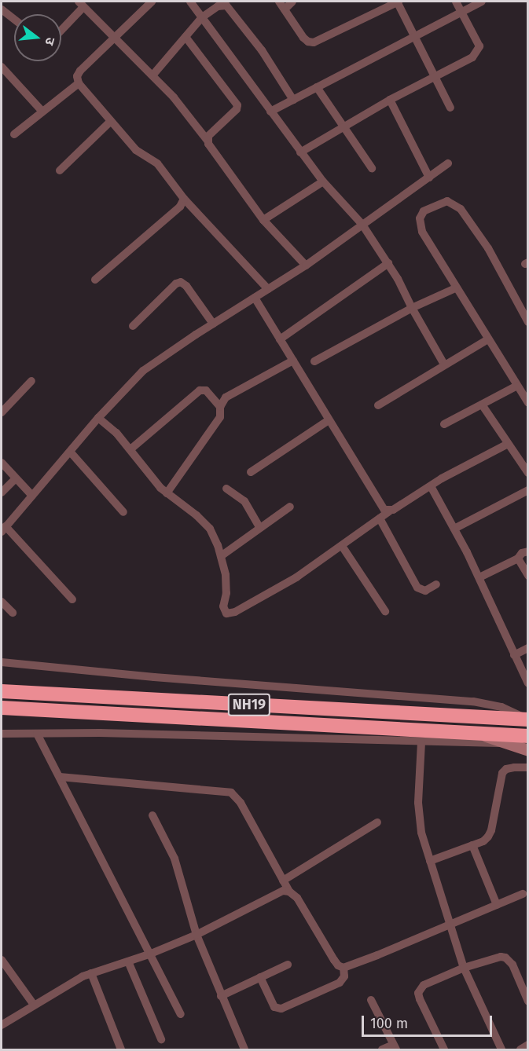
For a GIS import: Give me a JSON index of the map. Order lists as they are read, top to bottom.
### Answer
{
  "streets": {
    "highway": ["NH19"]
  },
  "scale_bar": "100 m",
  "north": "right"
}
